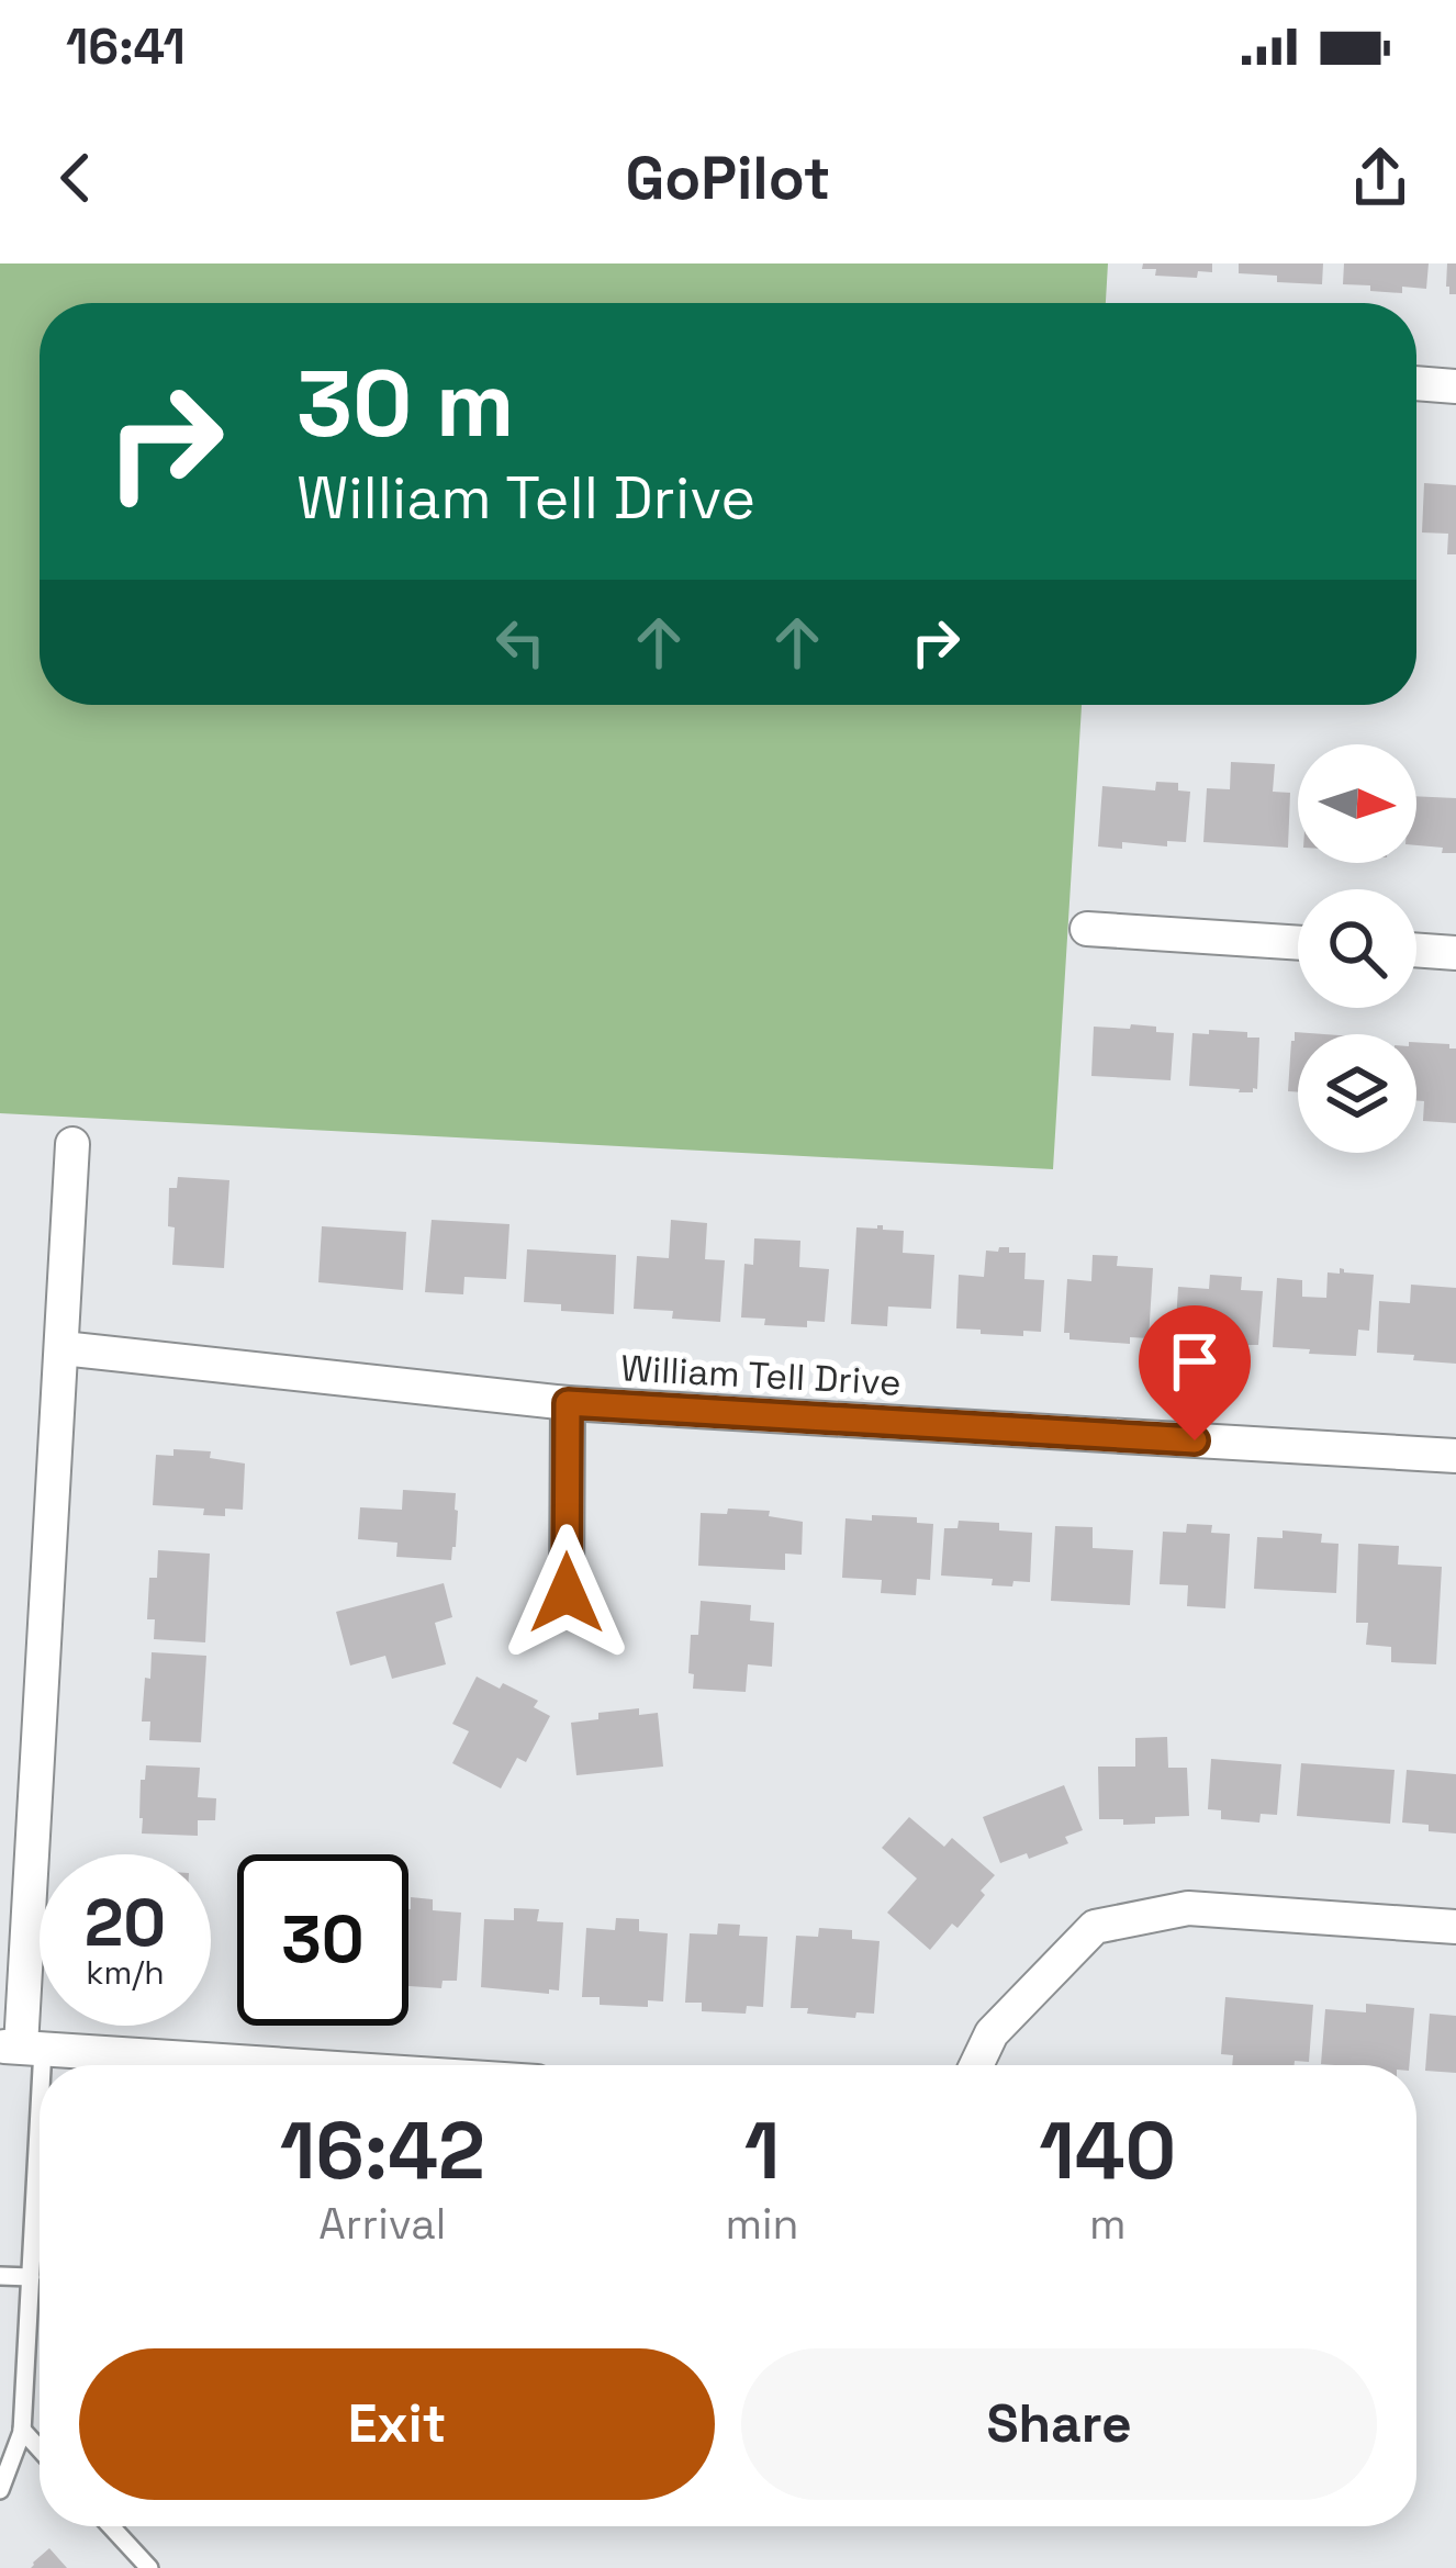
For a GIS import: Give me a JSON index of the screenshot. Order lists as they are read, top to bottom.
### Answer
{
  "streets": {
    "street": ["William Tell Drive"]
  },
  "north": "right",
  "page": {
    "status": "16:41",
    "header": "GoPilot",
    "turn": ["30 m", "William Tell Drive"],
    "speed": "20 km/h",
    "limit": "30",
    "eta": [
      "16:42",
      "Arrival",
      "1",
      "min",
      "140",
      "m"
    ],
    "buttons": ["Exit", "Share"]
  }
}
